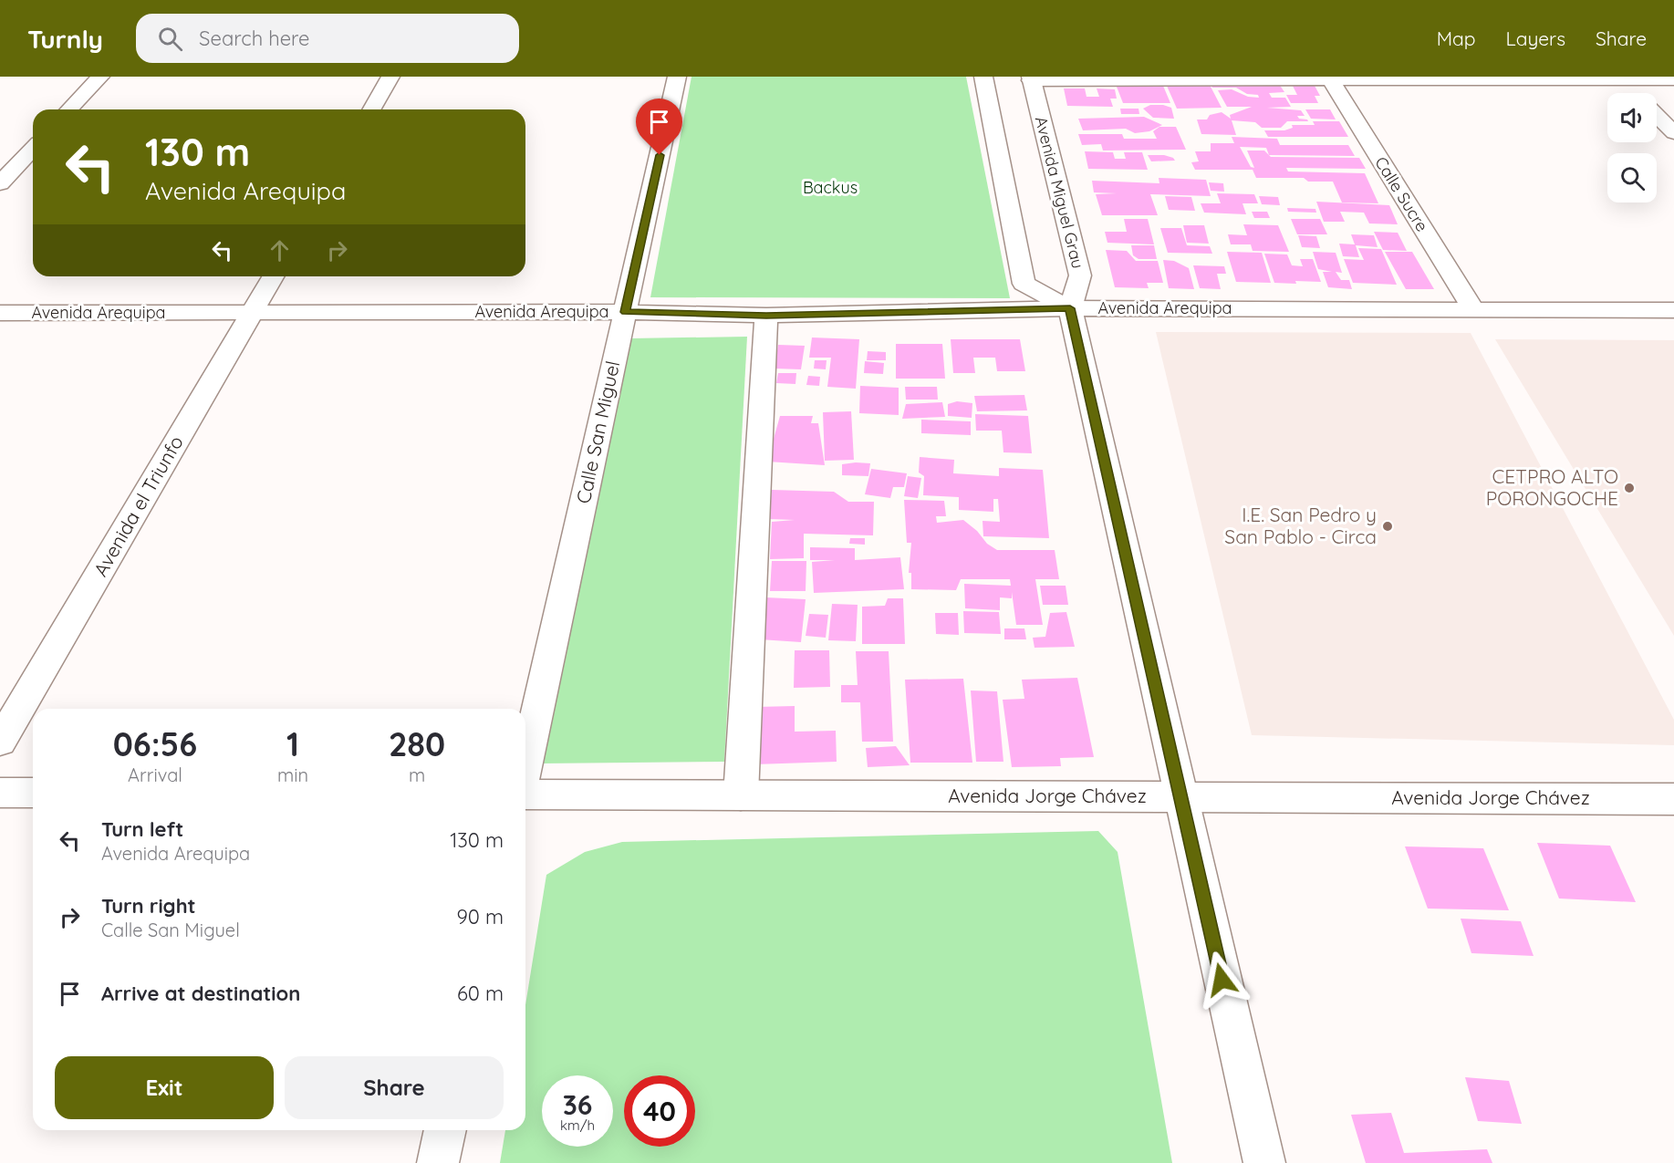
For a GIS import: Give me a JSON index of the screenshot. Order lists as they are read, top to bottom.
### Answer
{
  "streets": {
    "street": [
      "Avenida Miguel Grau",
      "Calle Sucre",
      "Avenida Arequipa",
      "Calle San Miguel",
      "Avenida el Triunfo",
      "Avenida Jorge Chávez"
    ]
  },
  "crossings": [
    ["Avenida Miguel Grau", "Avenida Arequipa"],
    ["Calle Sucre", "Avenida Arequipa"],
    ["Avenida Arequipa", "Calle San Miguel"],
    ["Avenida Arequipa", "Avenida el Triunfo"]
  ],
  "parks": ["Backus"],
  "places": ["CETPRO ALTO PORONGOCHE", "I.E. San Pedro y San Pablo - Circa"],
  "page": {
    "header": "Turnly",
    "search": "Search here",
    "nav": ["Map", "Layers", "Share"],
    "turn": ["130 m", "Avenida Arequipa"],
    "eta": [
      "06:56",
      "Arrival",
      "1",
      "min",
      "280",
      "m"
    ],
    "list": [
      {
        "name": "Turn left",
        "note": "Avenida Arequipa",
        "value": "130 m"
      },
      {
        "name": "Turn right",
        "note": "Calle San Miguel",
        "value": "90 m"
      },
      {
        "name": "Arrive at destination",
        "value": "60 m"
      }
    ],
    "buttons": ["Exit", "Share"],
    "speed": "36 km/h",
    "limit": "40"
  }
}
